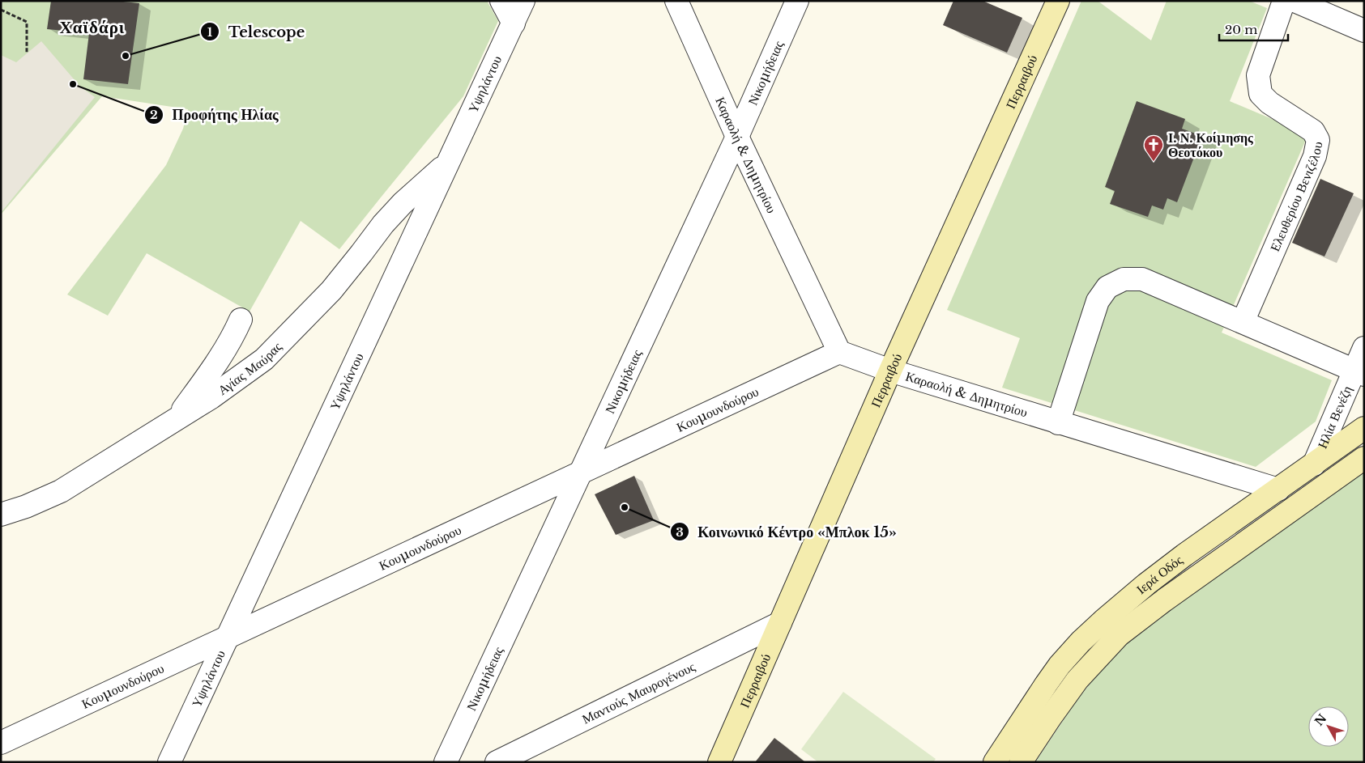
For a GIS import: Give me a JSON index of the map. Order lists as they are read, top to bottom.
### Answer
{
  "streets": {
    "main road": ["Περραιβού", "Ιερά Οδός"],
    "street": [
      "Νικομήδειας",
      "Υψηλάντου",
      "Καραολή & Δημητρίου",
      "Ελευθερίου Βενιζέλου",
      "Αγίας Μαύρας",
      "Κουμουνδούρου",
      "Ηλία Βενέζη",
      "Μαντούς Μαυρογένους"
    ]
  },
  "crossings": [
    ["Νικομήδειας", "Καραολή & Δημητρίου"],
    ["Νικομήδειας", "Κουμουνδούρου"],
    ["Περραιβού", "Καραολή & Δημητρίου"],
    ["Περραιβού", "Μαντούς Μαυρογένους"],
    ["Υψηλάντου", "Αγίας Μαύρας"],
    ["Υψηλάντου", "Κουμουνδούρου"],
    ["Καραολή & Δημητρίου", "Κουμουνδούρου"],
    ["Καραολή & Δημητρίου", "Ιερά Οδός"],
    ["Ηλία Βενέζη", "Ιερά Οδός"]
  ],
  "districts": ["Χαϊδάρι"],
  "places": {
    "other": ["Telescope", "Προφήτης Ηλίας", "Κοινωνικό Κέντρο «Μπλοκ 15»"],
    "church": ["Ι. Ν. Κοίμησης Θεοτόκου"]
  },
  "scale_bar": "20 m",
  "north": "top left"
}
